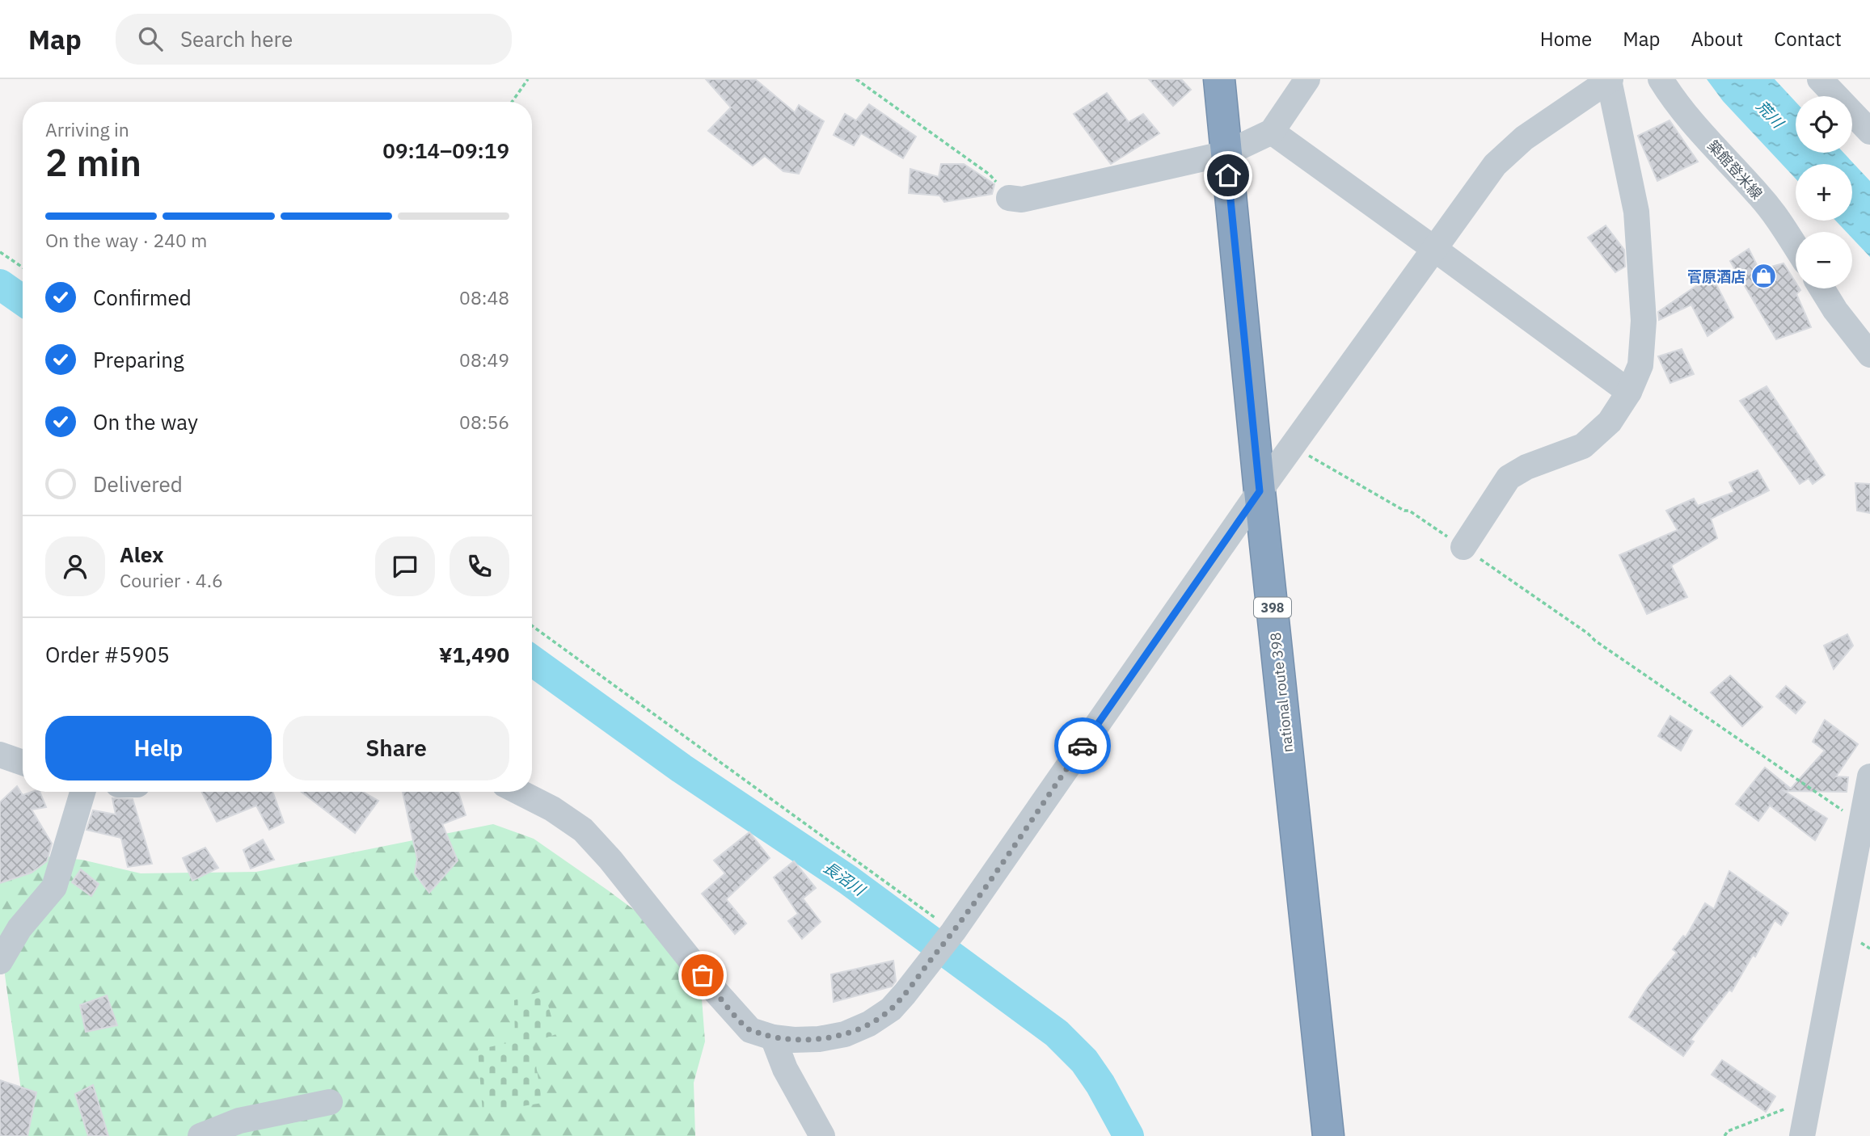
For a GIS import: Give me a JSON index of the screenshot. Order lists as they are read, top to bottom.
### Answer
{
  "streets": {
    "highway": ["398", "national route 398"],
    "street": ["築館登米線"]
  },
  "water": ["荒川", "長沼川"],
  "places": {
    "shop": ["菅原酒店"]
  },
  "page": {
    "header": "Map",
    "search": "Search here",
    "nav": [
      "Home",
      "Map",
      "About",
      "Contact"
    ],
    "map_buttons": ["+", "−"],
    "heading": ["2 min", "Arriving in", "09:14–09:19"],
    "panel": [
      "Alex",
      "Courier · 4.6",
      "Order #5905",
      "¥1,490"
    ],
    "bar": "On the way · 240 m",
    "list": [
      ["Confirmed", "08:48"],
      ["Preparing", "08:49"],
      ["On the way", "08:56"],
      "Delivered"
    ],
    "buttons": ["Help", "Share"]
  }
}
